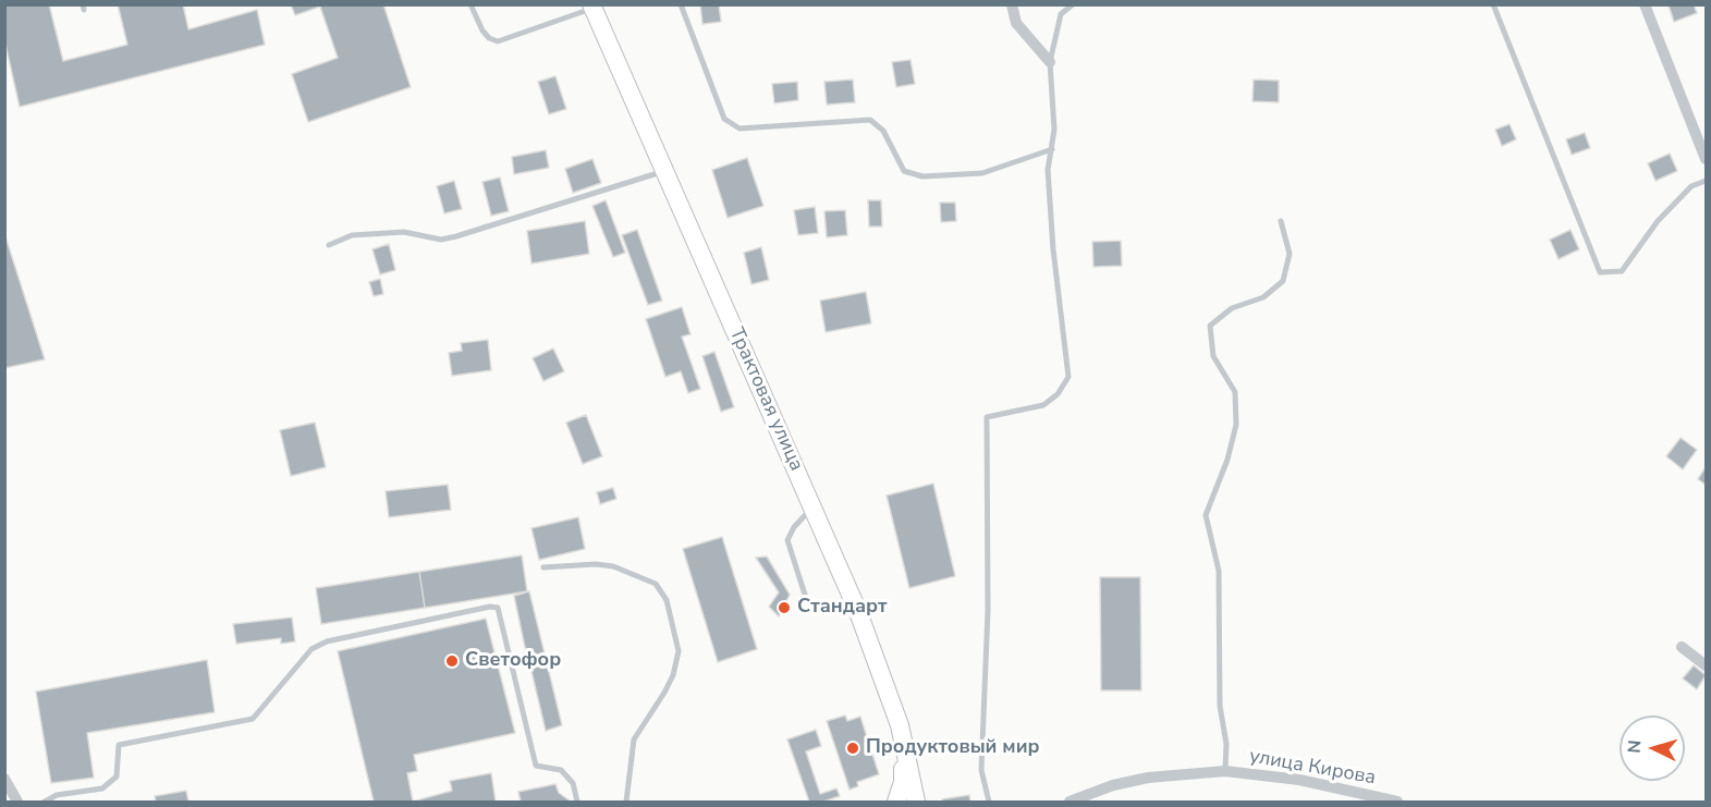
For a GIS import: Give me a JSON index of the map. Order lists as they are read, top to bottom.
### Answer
{
  "streets": {
    "highway": ["Трактовая улица"],
    "street": ["улица Кирова"]
  },
  "places": ["Стандарт", "Светофор", "Продуктовый мир"],
  "north": "left"
}
